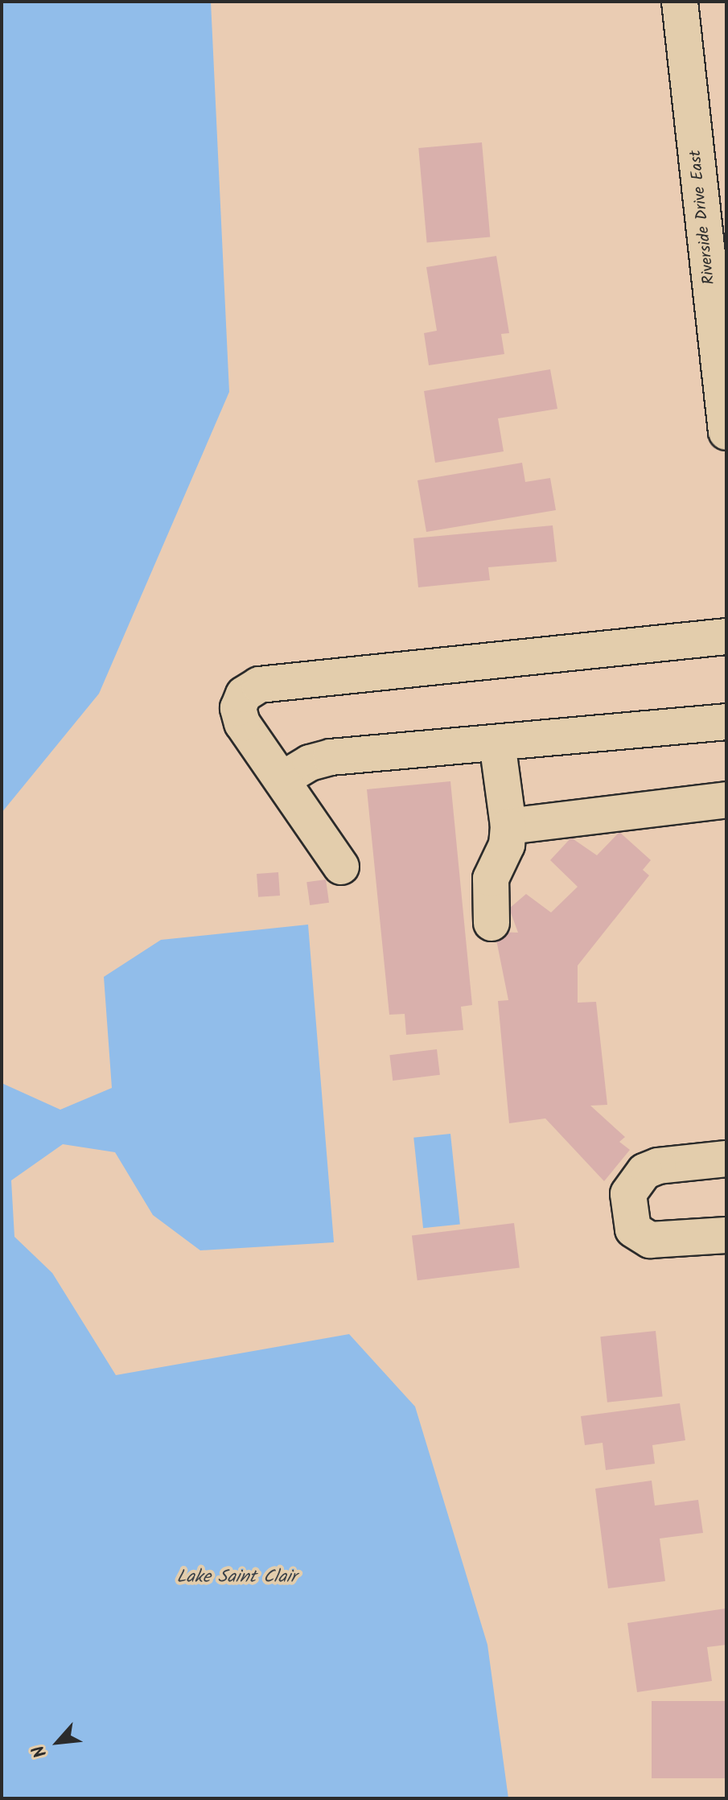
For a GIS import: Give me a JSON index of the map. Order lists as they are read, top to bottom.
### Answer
{
  "streets": {
    "street": ["Riverside Drive East"]
  },
  "water": ["Lake Saint Clair"],
  "north": "bottom left"
}
